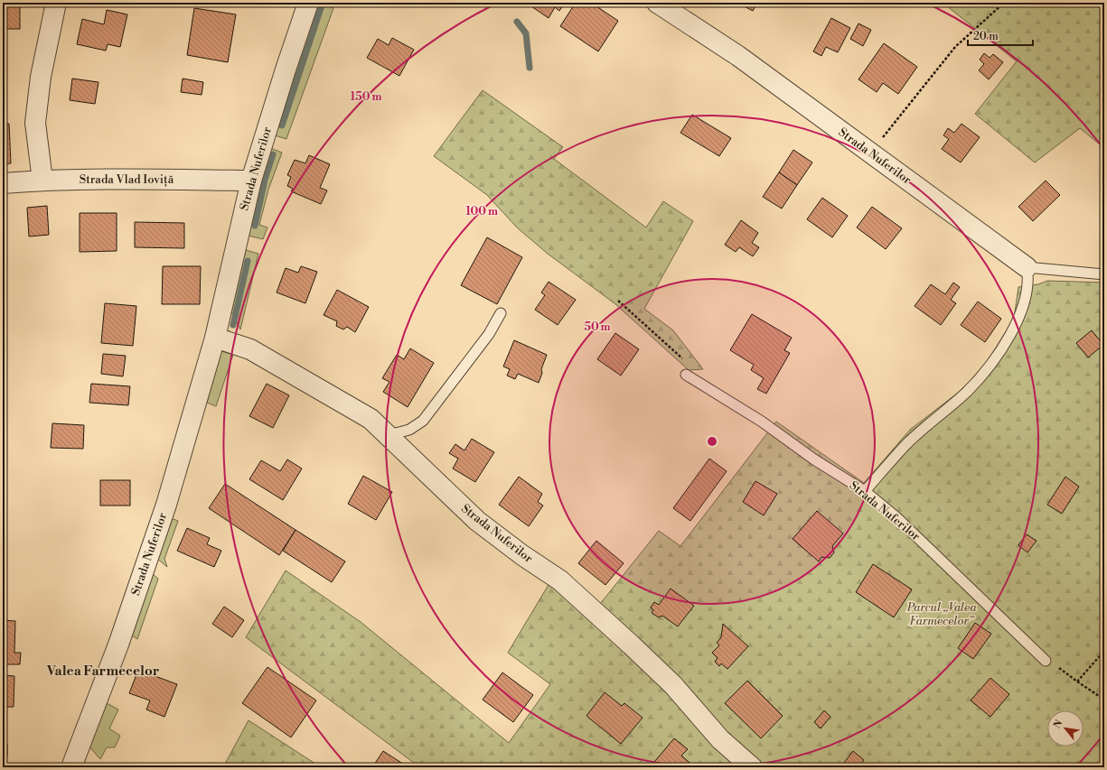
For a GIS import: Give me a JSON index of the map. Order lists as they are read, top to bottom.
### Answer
{
  "streets": {
    "street": ["Strada Nuferilor", "Strada Vlad Ioviță"]
  },
  "crossings": [
    ["Strada Nuferilor", "Strada Vlad Ioviță"]
  ],
  "districts": ["Valea Farmecelor"],
  "parks": ["Parcul „Valea Farmecelor”"],
  "scale_bar": "20 m",
  "north": "top left",
  "rings": ["150 m", "100 m", "50 m"]
}
